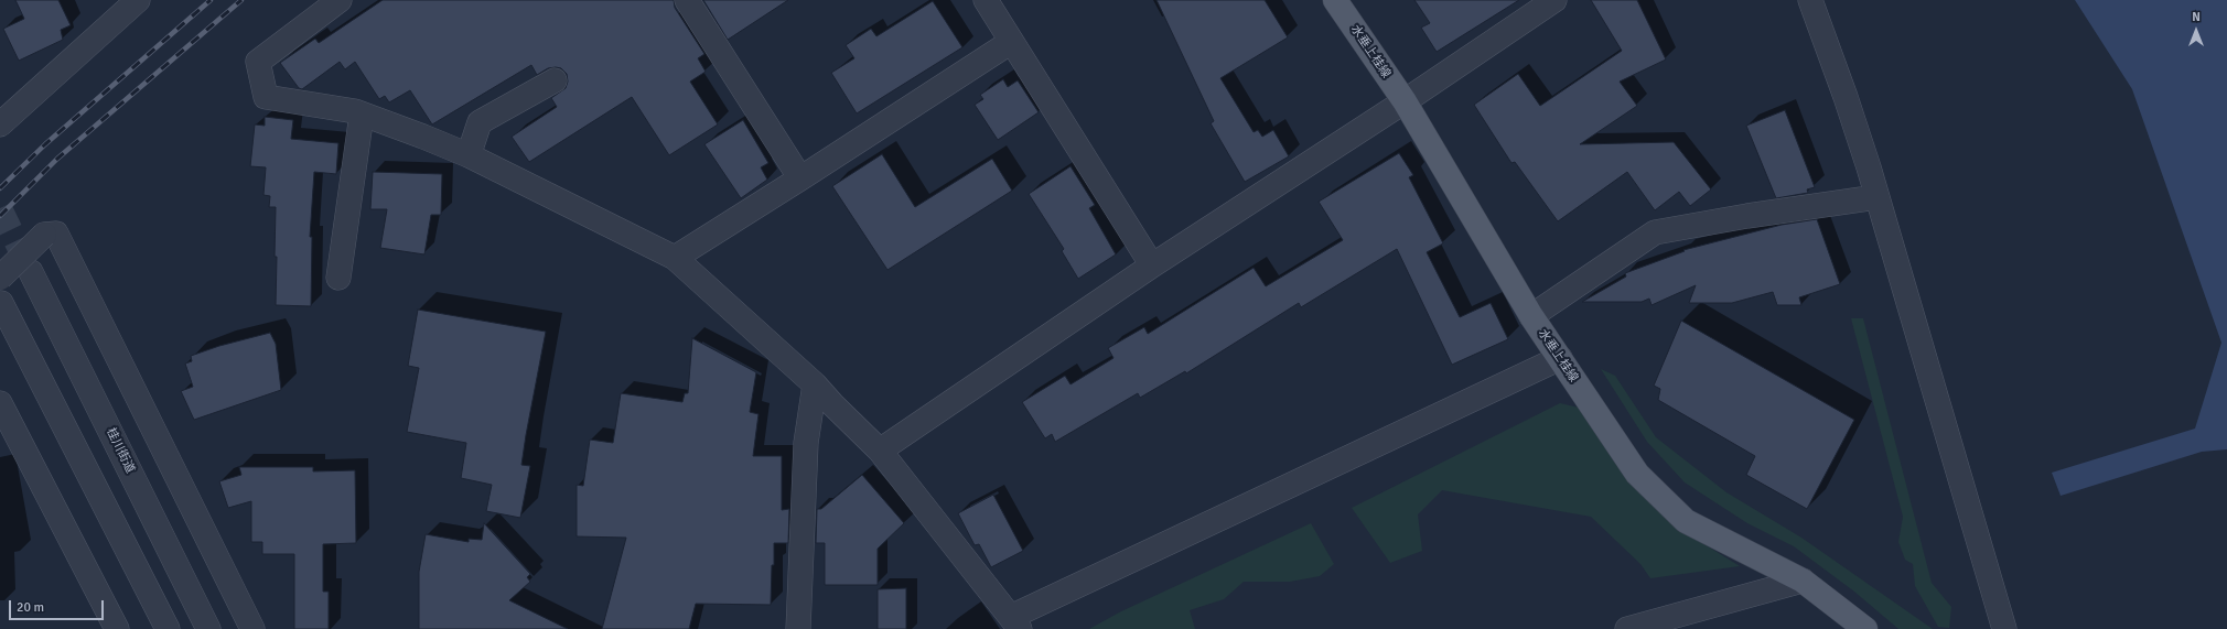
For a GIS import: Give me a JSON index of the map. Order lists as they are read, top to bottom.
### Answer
{
  "streets": {
    "main road": ["水垂上桂線"],
    "street": ["桂川街道"]
  },
  "scale_bar": "20 m",
  "north": "top"
}
